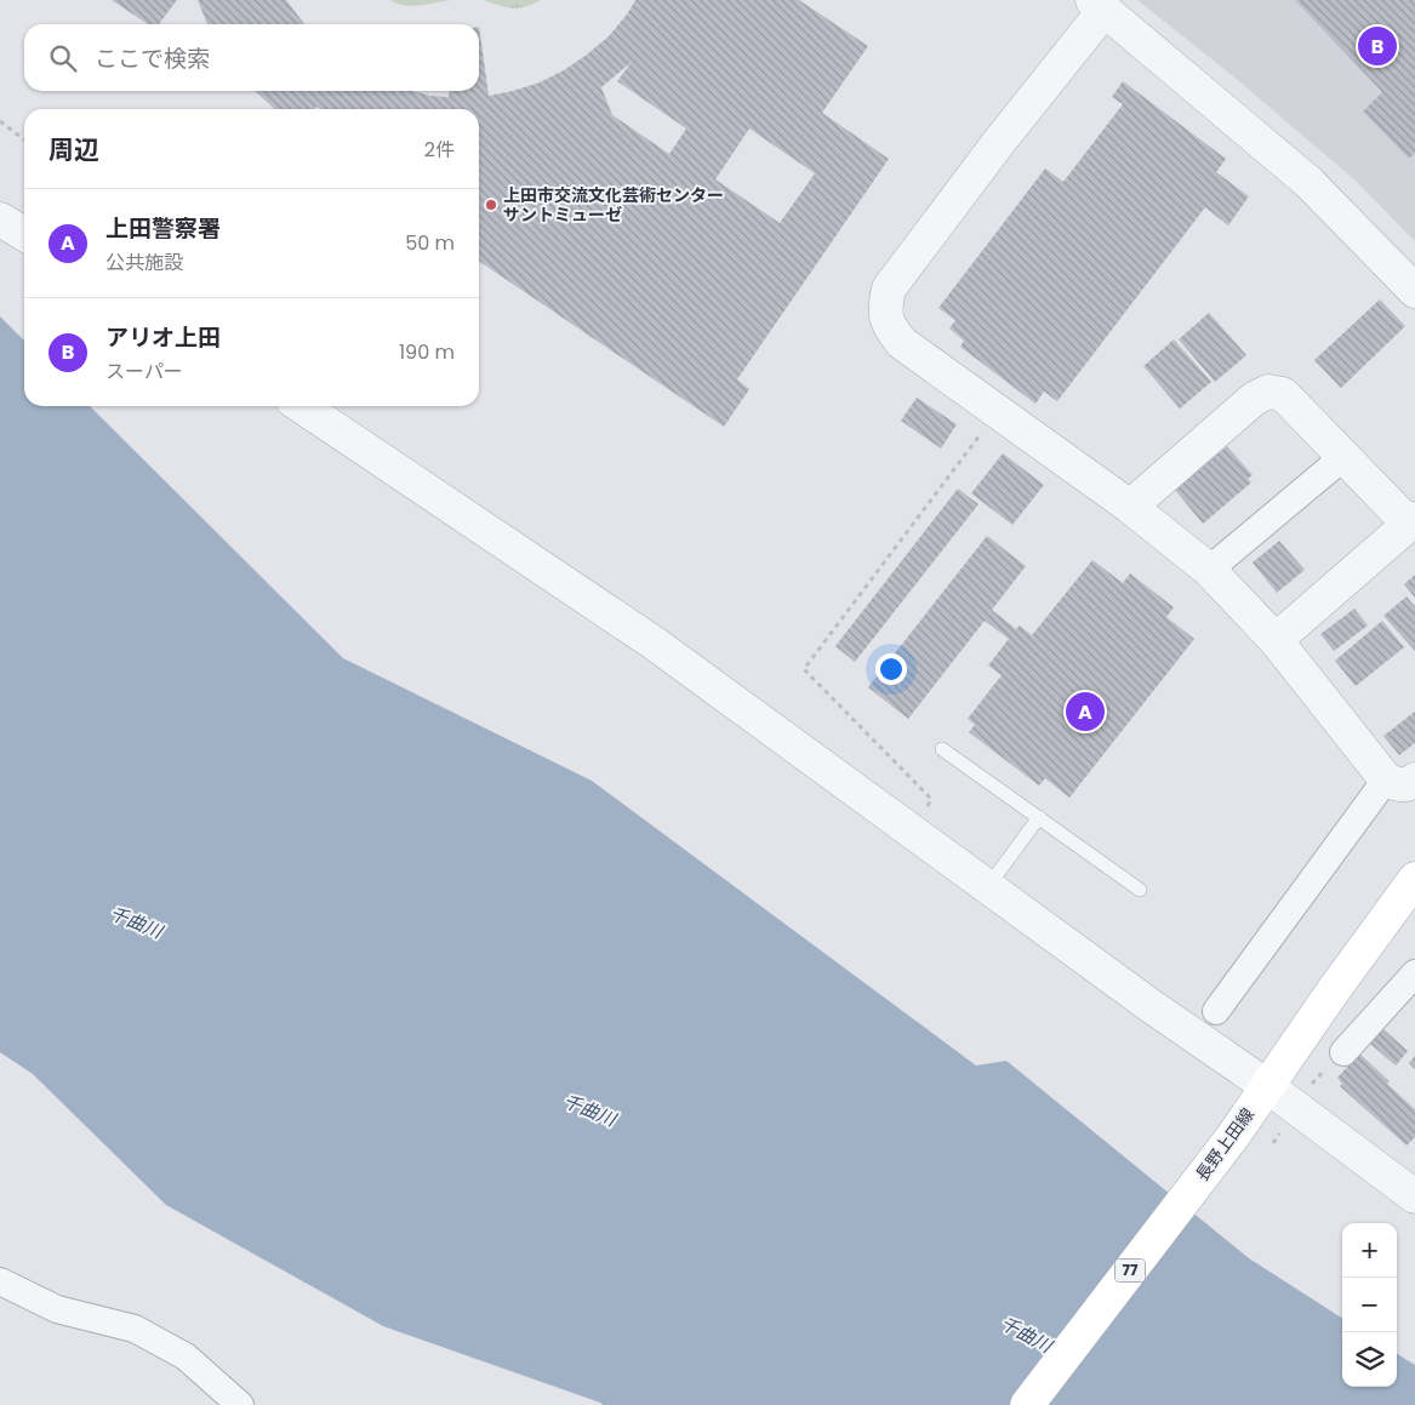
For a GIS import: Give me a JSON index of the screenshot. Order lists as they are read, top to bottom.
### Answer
{
  "streets": {
    "main road": ["長野上田線", "77"]
  },
  "water": ["千曲川"],
  "places": ["上田市交流文化芸術センター サントミューゼ"],
  "page": {
    "pins": ["B", "A"],
    "search": "ここで検索",
    "heading": ["周辺", "2件"],
    "list": [
      {
        "mark": "A",
        "name": "上田警察署",
        "note": "公共施設",
        "value": "50 m"
      },
      {
        "mark": "B",
        "name": "アリオ上田",
        "note": "スーパー",
        "value": "190 m"
      }
    ],
    "map_buttons": ["+", "−"]
  }
}
